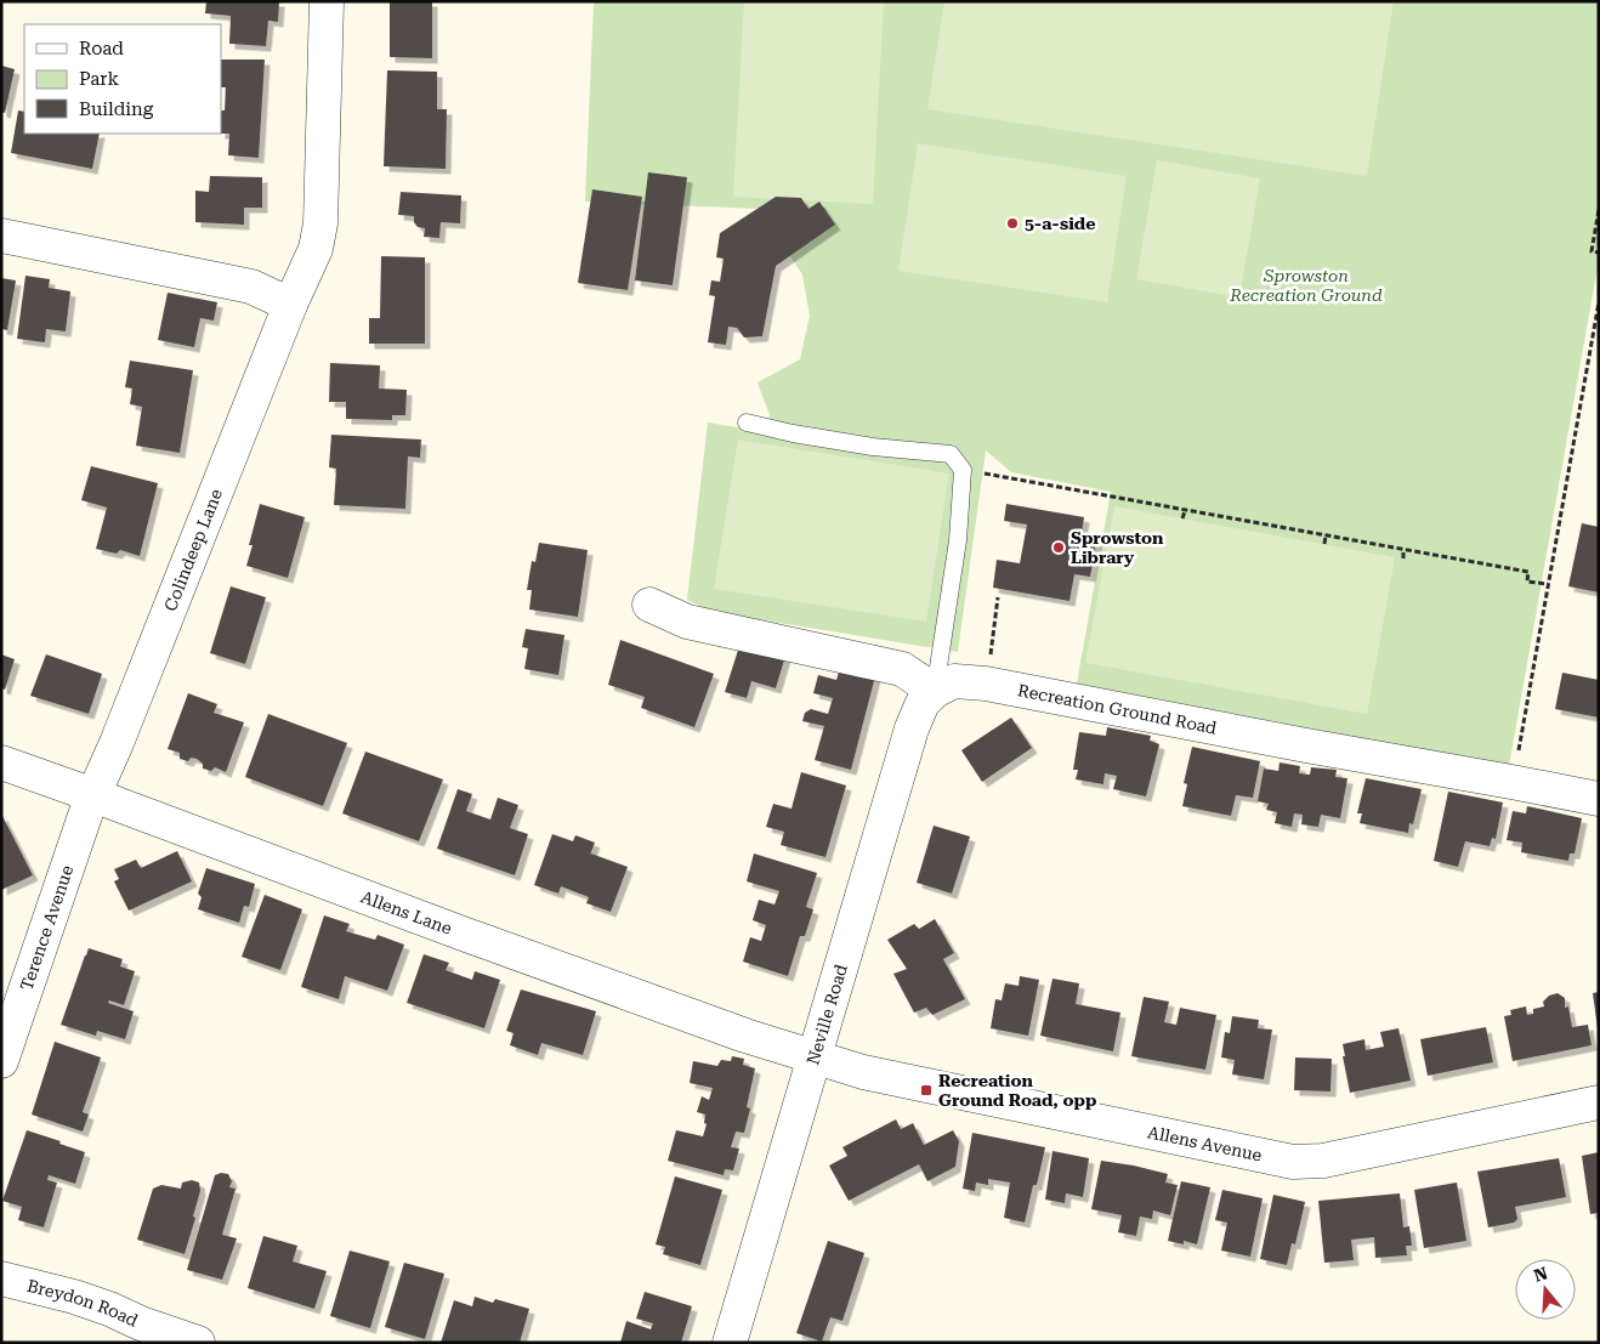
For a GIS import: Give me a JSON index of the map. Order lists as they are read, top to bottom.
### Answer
{
  "streets": {
    "street": [
      "Colindeep Lane",
      "Recreation Ground Road",
      "Allens Lane",
      "Terence Avenue",
      "Neville Road",
      "Allens Avenue",
      "Breydon Road"
    ]
  },
  "crossings": [
    ["Colindeep Lane", "Allens Lane"],
    ["Colindeep Lane", "Terence Avenue"],
    ["Recreation Ground Road", "Neville Road"],
    ["Allens Lane", "Terence Avenue"],
    ["Allens Lane", "Neville Road"],
    ["Allens Lane", "Allens Avenue"],
    ["Neville Road", "Allens Avenue"]
  ],
  "parks": ["Sprowston Recreation Ground"],
  "places": {
    "other": ["5-a-side", "Sprowston Library"],
    "transit": ["Recreation Ground Road, opp"]
  },
  "legend": ["Road", "Park", "Building"],
  "north": "top"
}
